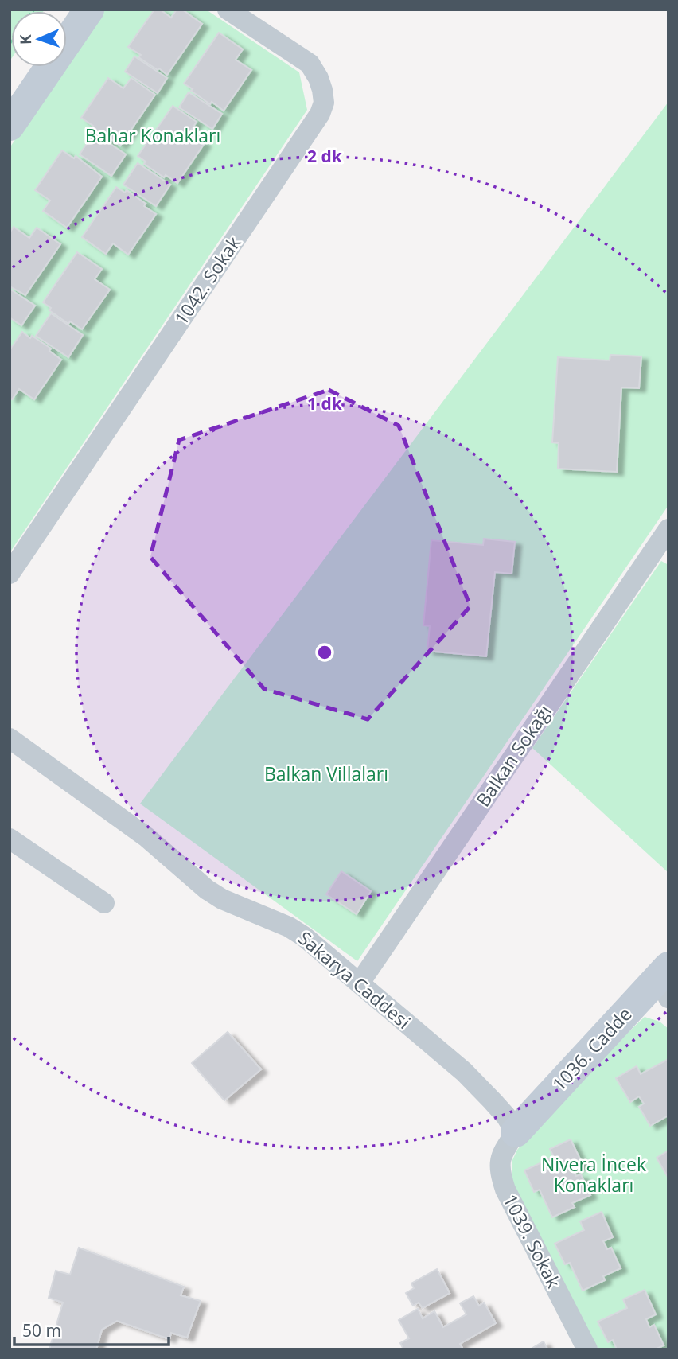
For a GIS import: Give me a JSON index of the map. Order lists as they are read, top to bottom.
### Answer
{
  "streets": {
    "street": [
      "1042. Sokak",
      "Balkan Sokağı",
      "Sakarya Caddesi",
      "1036. Cadde",
      "1039. Sokak"
    ]
  },
  "crossings": [
    ["Balkan Sokağı", "Sakarya Caddesi"],
    ["Sakarya Caddesi", "1036. Cadde"],
    ["Sakarya Caddesi", "1039. Sokak"],
    ["1036. Cadde", "1039. Sokak"]
  ],
  "parks": ["Bahar Konakları", "Balkan Villaları", "Nivera İncek Konakları"],
  "scale_bar": "50 m",
  "north": "left",
  "rings": ["2 dk", "1 dk"]
}
